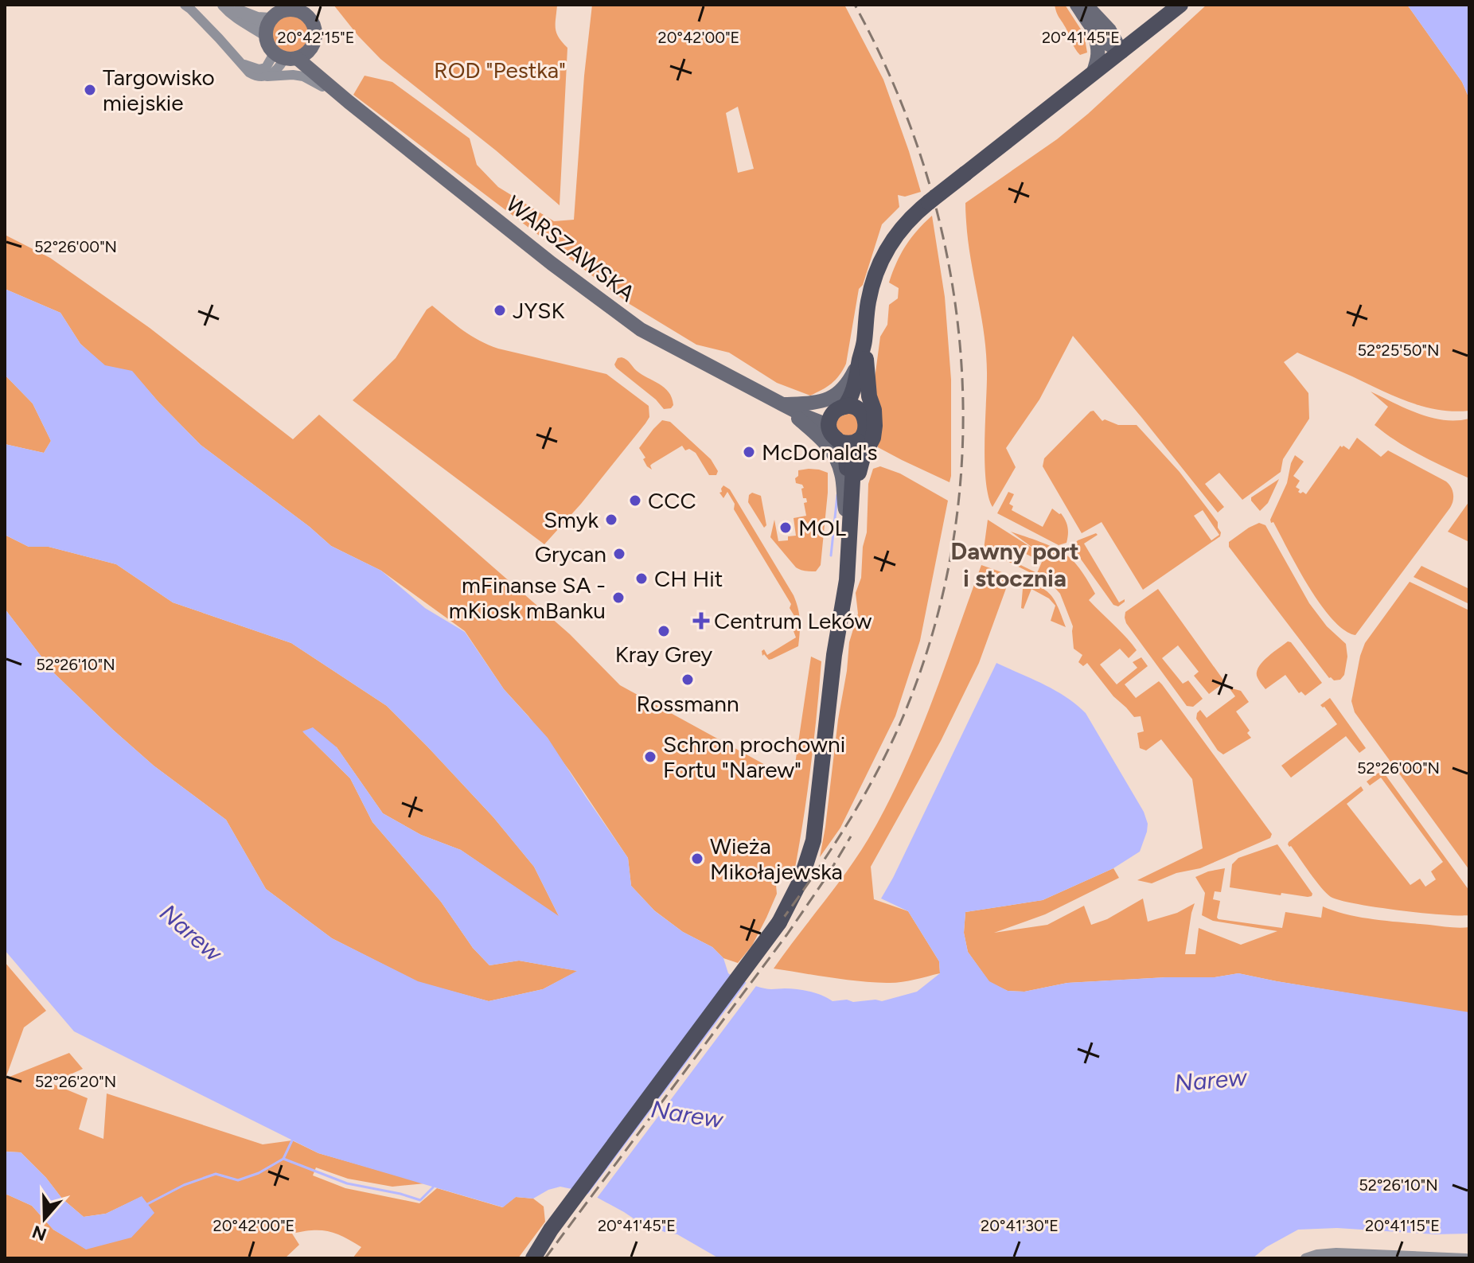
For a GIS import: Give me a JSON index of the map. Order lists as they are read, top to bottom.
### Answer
{
  "streets": {
    "main road": ["WARSZAWSKA"]
  },
  "districts": ["Dawny port i stocznia"],
  "water": ["Narew"],
  "parks": ["ROD \"Pestka\""],
  "places": {
    "other": [
      "Targowisko miejskie",
      "JYSK",
      "McDonald's",
      "CCC",
      "Smyk",
      "MOL",
      "Grycan",
      "CH Hit",
      "mFinanse SA - mKiosk mBanku",
      "Kray Grey",
      "Rossmann",
      "Schron prochowni Fortu \"Narew\"",
      "Wieża Mikołajewska"
    ],
    "health": ["Centrum Leków"]
  },
  "north": "bottom",
  "coordinates": [
    "20°42'00\"E",
    "20°42'15\"E",
    "20°41'45\"E",
    "52°26'00\"N",
    "52°25'50\"N",
    "52°26'10\"N",
    "52°26'20\"N",
    "20°41'30\"E",
    "20°41'15\"E"
  ]
}
